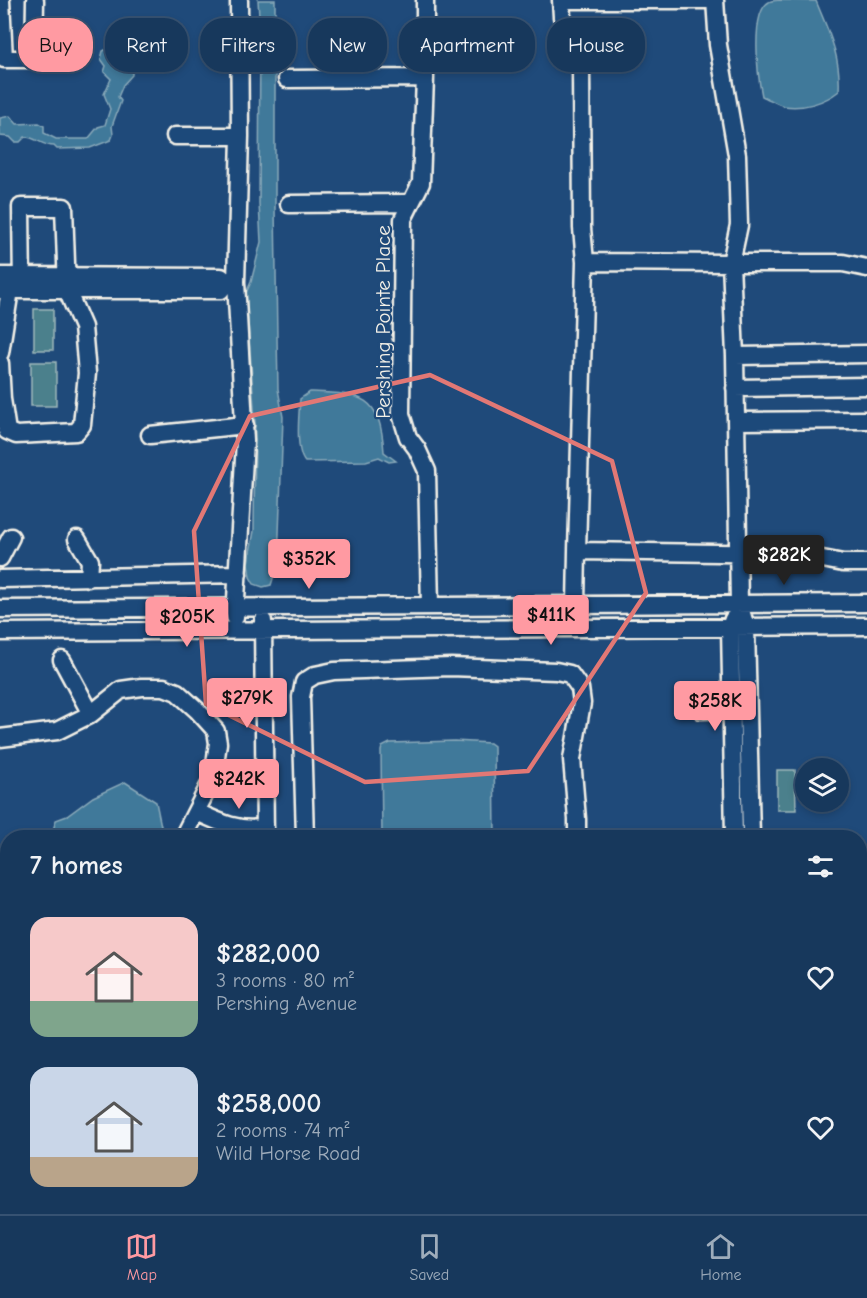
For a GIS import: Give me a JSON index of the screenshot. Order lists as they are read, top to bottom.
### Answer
{
  "streets": {
    "street": ["Pershing Pointe Place"]
  },
  "page": {
    "chip": [
      "Buy",
      "Rent",
      "Filters",
      "New",
      "Apartment",
      "House"
    ],
    "price": [
      "$282K",
      "$352K",
      "$411K",
      "$205K",
      "$279K",
      "$258K",
      "$242K"
    ],
    "heading": "7 homes",
    "list": [
      {
        "name": "$282,000",
        "note": "3 rooms · 80 m² · Pershing Avenue"
      },
      {
        "name": "$258,000",
        "note": "2 rooms · 74 m² · Wild Horse Road"
      }
    ],
    "tabs": ["Map", "Saved", "Home"]
  }
}
